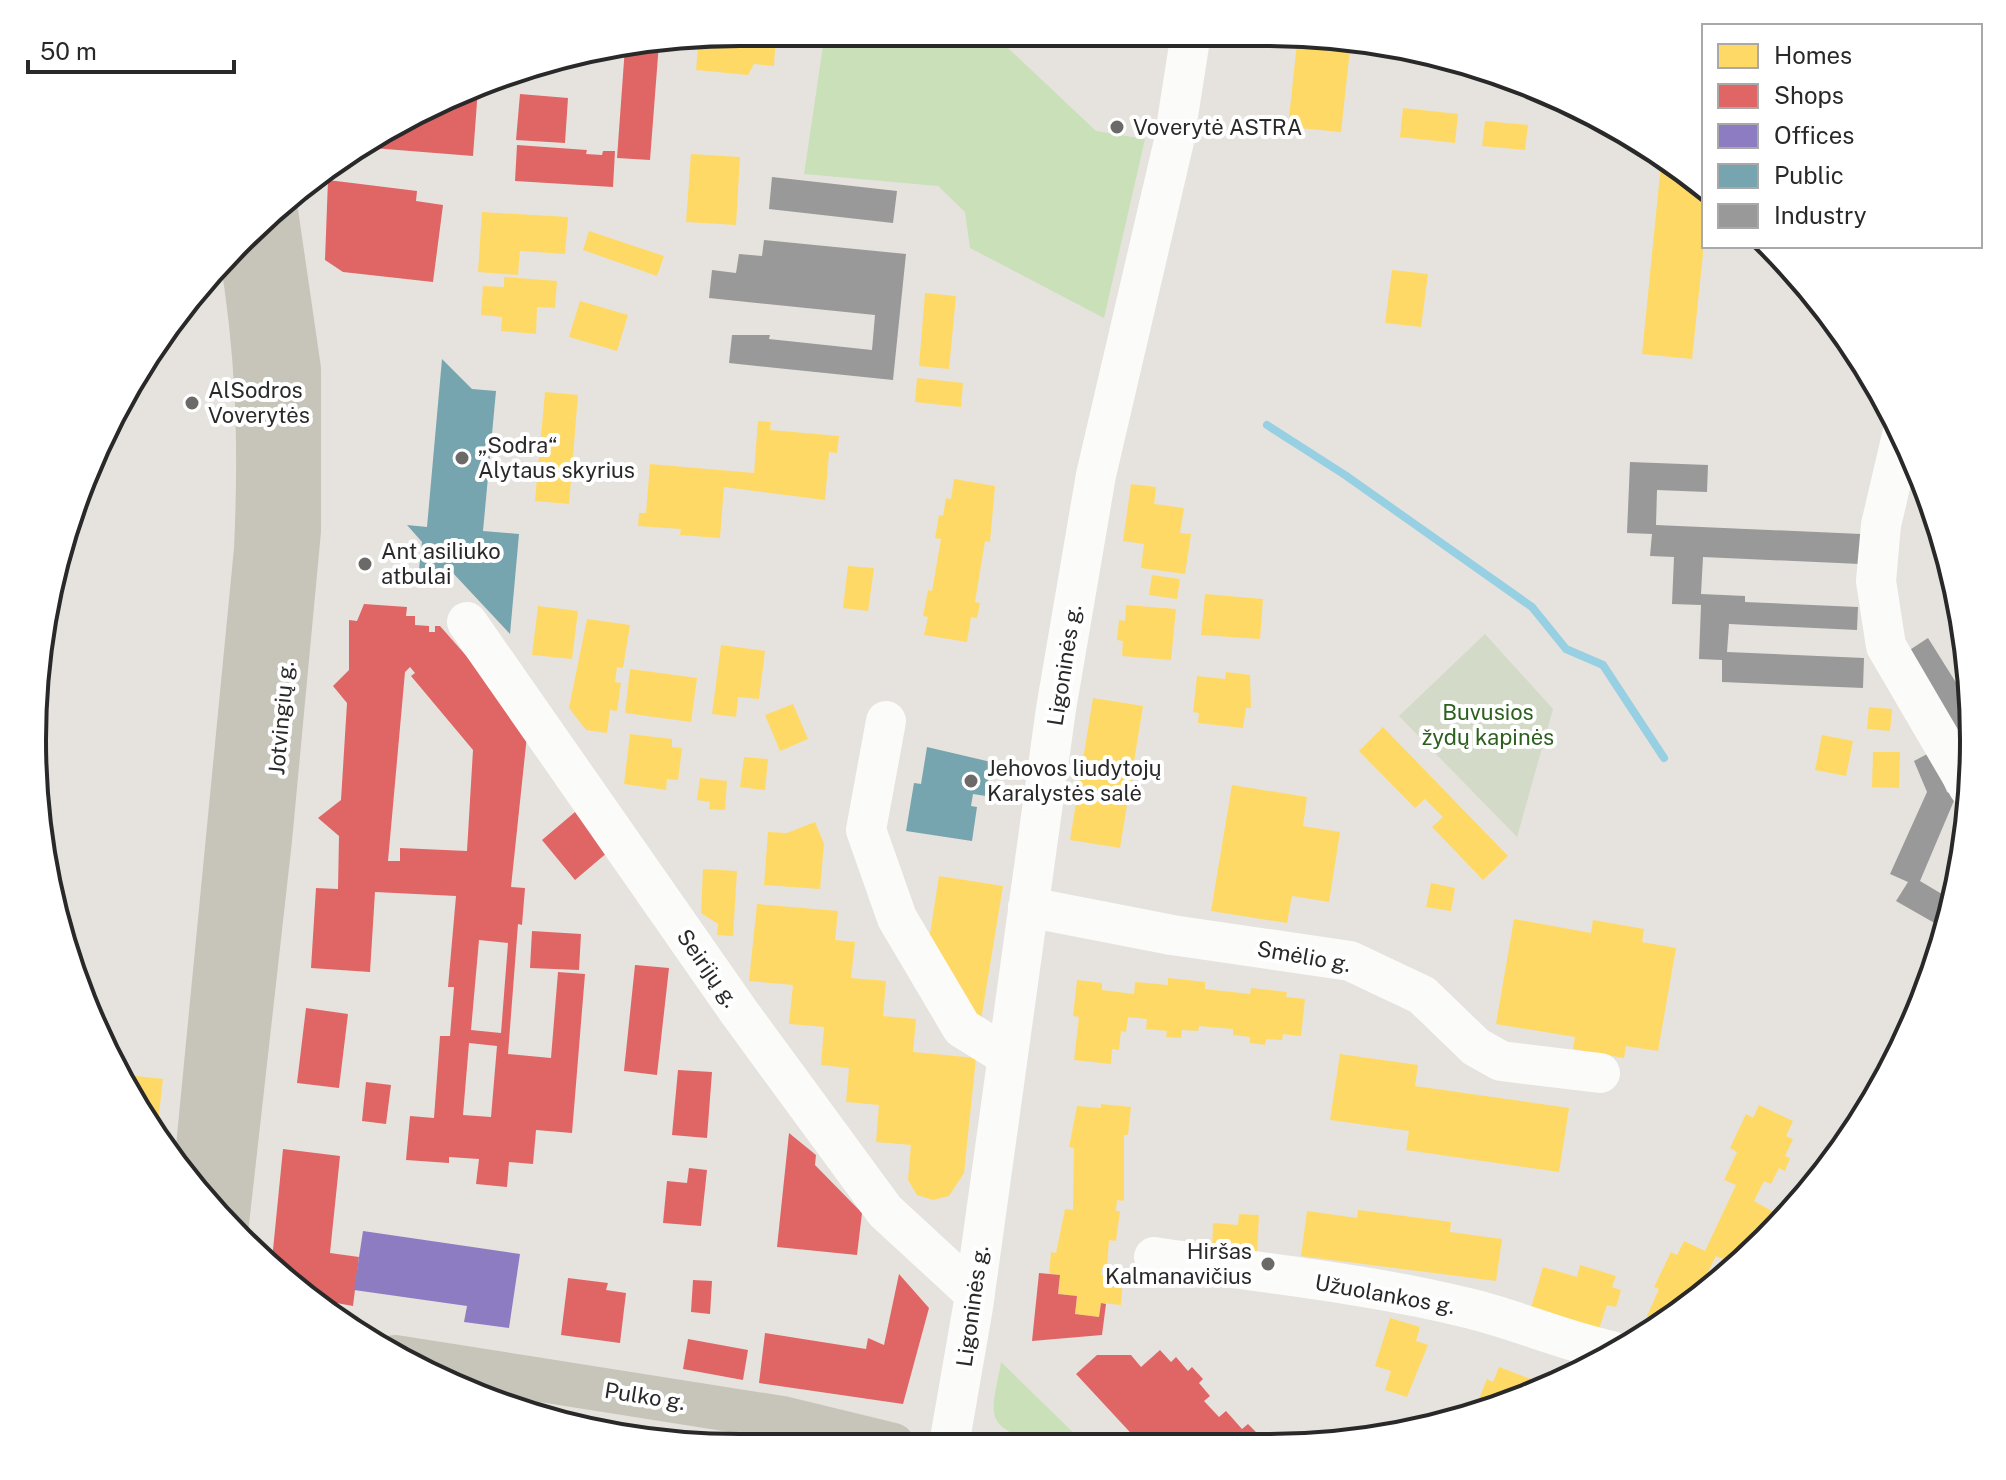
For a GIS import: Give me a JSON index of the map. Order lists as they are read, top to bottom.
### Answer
{
  "streets": {
    "main road": ["Jotvingių g.", "Pulko g."],
    "street": [
      "Ligoninės g.",
      "Smėlio g.",
      "Seirijų g.",
      "Užuolankos g."
    ]
  },
  "crossings": [
    ["Ligoninės g.", "Smėlio g."],
    ["Ligoninės g.", "Seirijų g."]
  ],
  "parks": ["Buvusios žydų kapinės"],
  "places": [
    "Voverytė ASTRA",
    "AlSodros Voverytės",
    "„Sodra“ Alytaus skyrius",
    "Ant asiliuko atbulai",
    "Jehovos liudytojų Karalystės salė",
    "Hiršas Kalmanavičius"
  ],
  "legend": [
    "Homes",
    "Shops",
    "Offices",
    "Public",
    "Industry"
  ],
  "scale_bar": "50 m"
}
